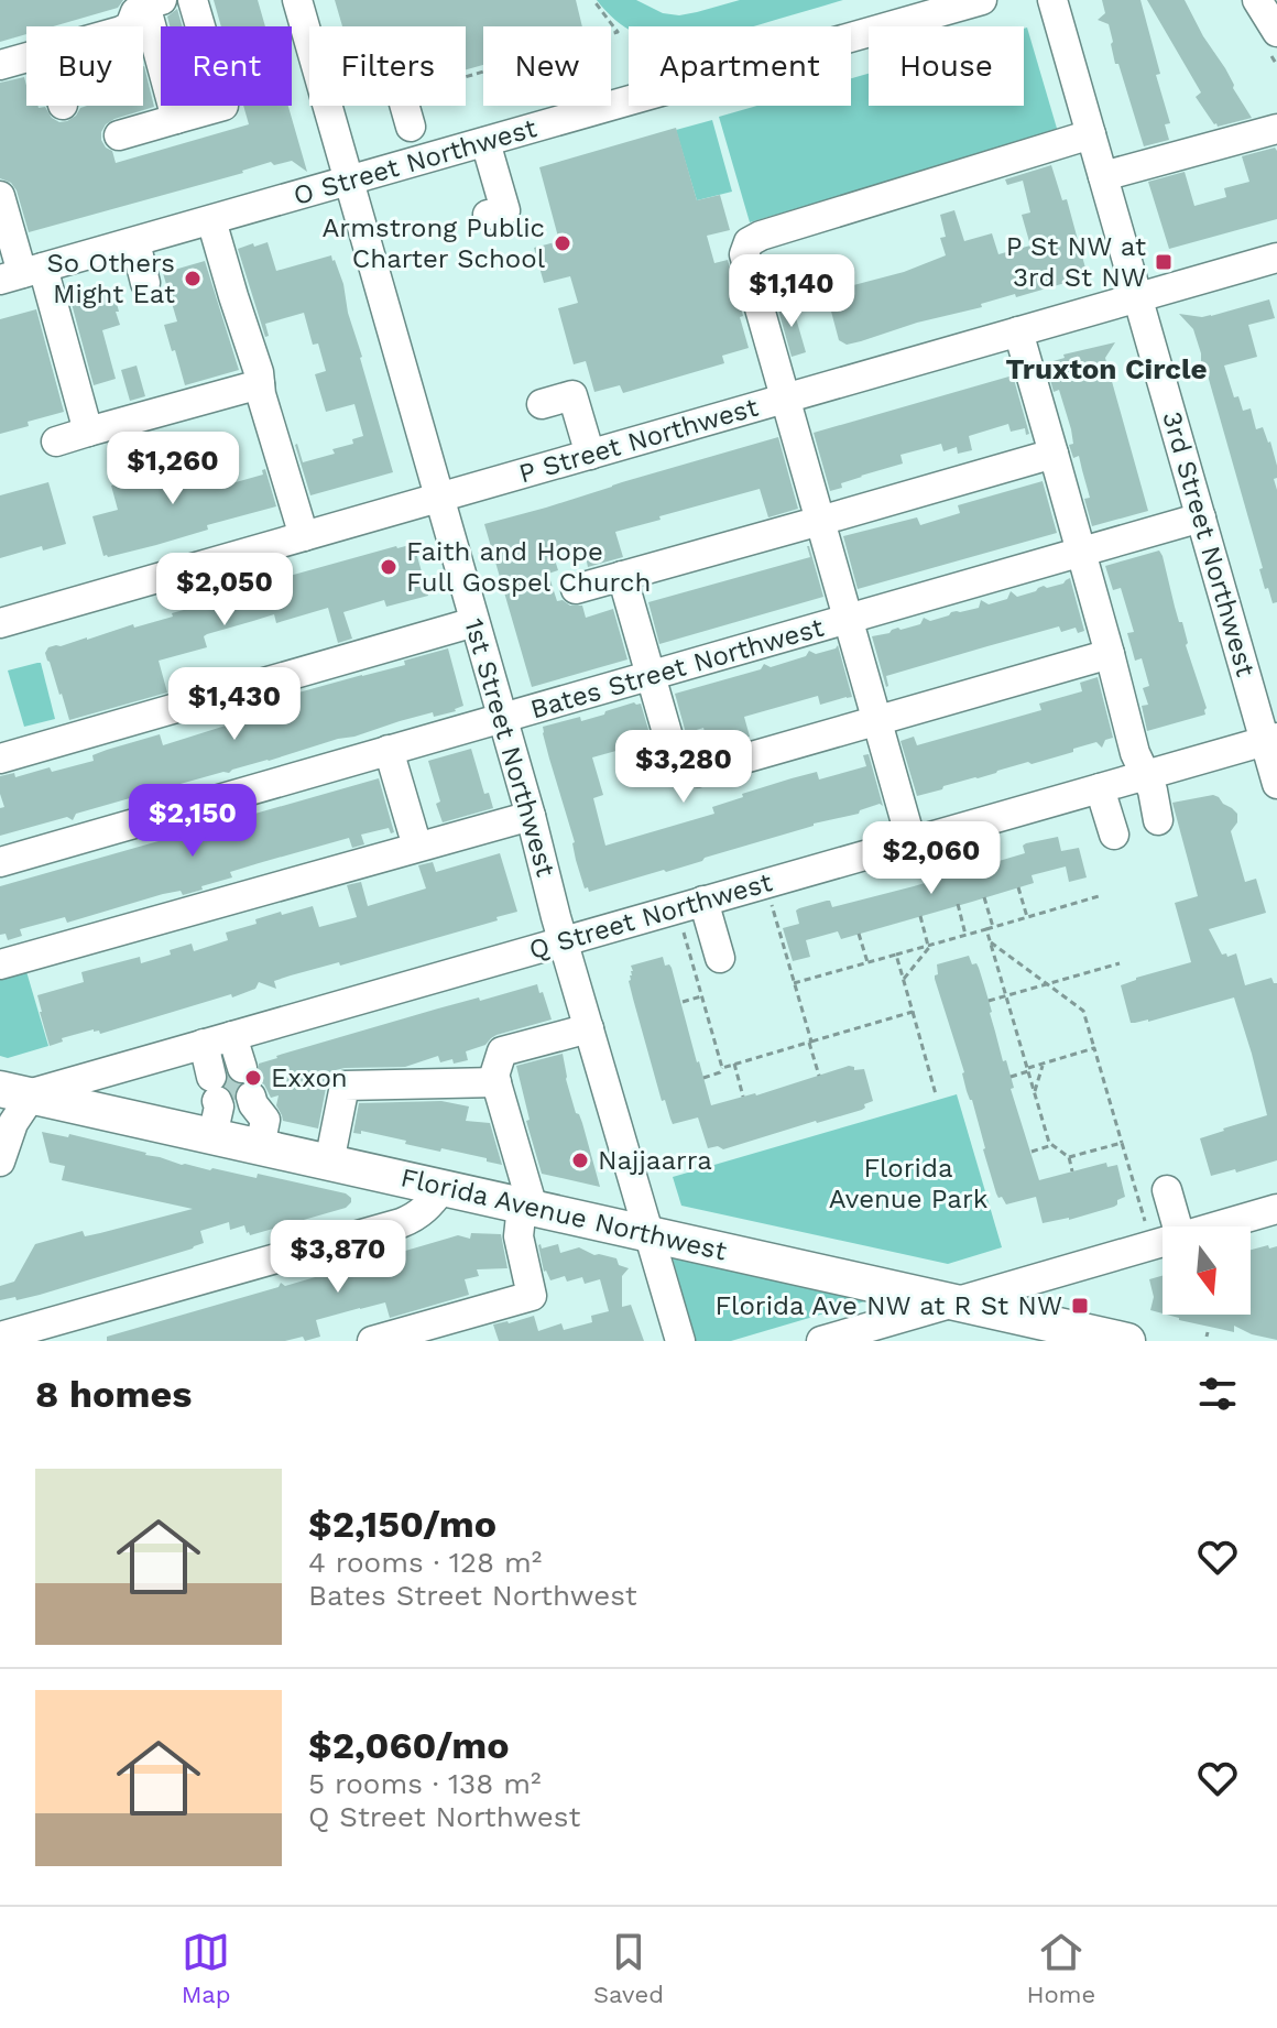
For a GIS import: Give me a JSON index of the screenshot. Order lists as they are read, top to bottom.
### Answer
{
  "streets": {
    "main road": ["Florida Avenue Northwest"],
    "street": [
      "O Street Northwest",
      "P Street Northwest",
      "3rd Street Northwest",
      "Bates Street Northwest",
      "1st Street Northwest",
      "Q Street Northwest"
    ]
  },
  "crossings": [
    ["O Street Northwest", "1st Street Northwest"],
    ["P Street Northwest", "3rd Street Northwest"],
    ["P Street Northwest", "1st Street Northwest"],
    ["3rd Street Northwest", "Bates Street Northwest"],
    ["3rd Street Northwest", "Q Street Northwest"],
    ["Bates Street Northwest", "1st Street Northwest"],
    ["1st Street Northwest", "Q Street Northwest"],
    ["1st Street Northwest", "Florida Avenue Northwest"],
    ["Q Street Northwest", "Florida Avenue Northwest"]
  ],
  "districts": ["Truxton Circle"],
  "parks": ["Florida Avenue Park"],
  "places": {
    "other": [
      "Armstrong Public Charter School",
      "So Others Might Eat",
      "Faith and Hope Full Gospel Church",
      "Exxon",
      "Najjaarra"
    ],
    "transit": ["P St NW at 3rd St NW", "Florida Ave NW at R St NW"]
  },
  "north": "bottom",
  "page": {
    "chip": [
      "Buy",
      "Rent",
      "Filters",
      "New",
      "Apartment",
      "House"
    ],
    "price": [
      "$1,140",
      "$1,260",
      "$2,050",
      "$1,430",
      "$3,280",
      "$2,150",
      "$2,060",
      "$3,870"
    ],
    "heading": "8 homes",
    "list": [
      {
        "name": "$2,150/mo",
        "note": "4 rooms · 128 m² · Bates Street Northwest"
      },
      {
        "name": "$2,060/mo",
        "note": "5 rooms · 138 m² · Q Street Northwest"
      }
    ],
    "tabs": ["Map", "Saved", "Home"]
  }
}
